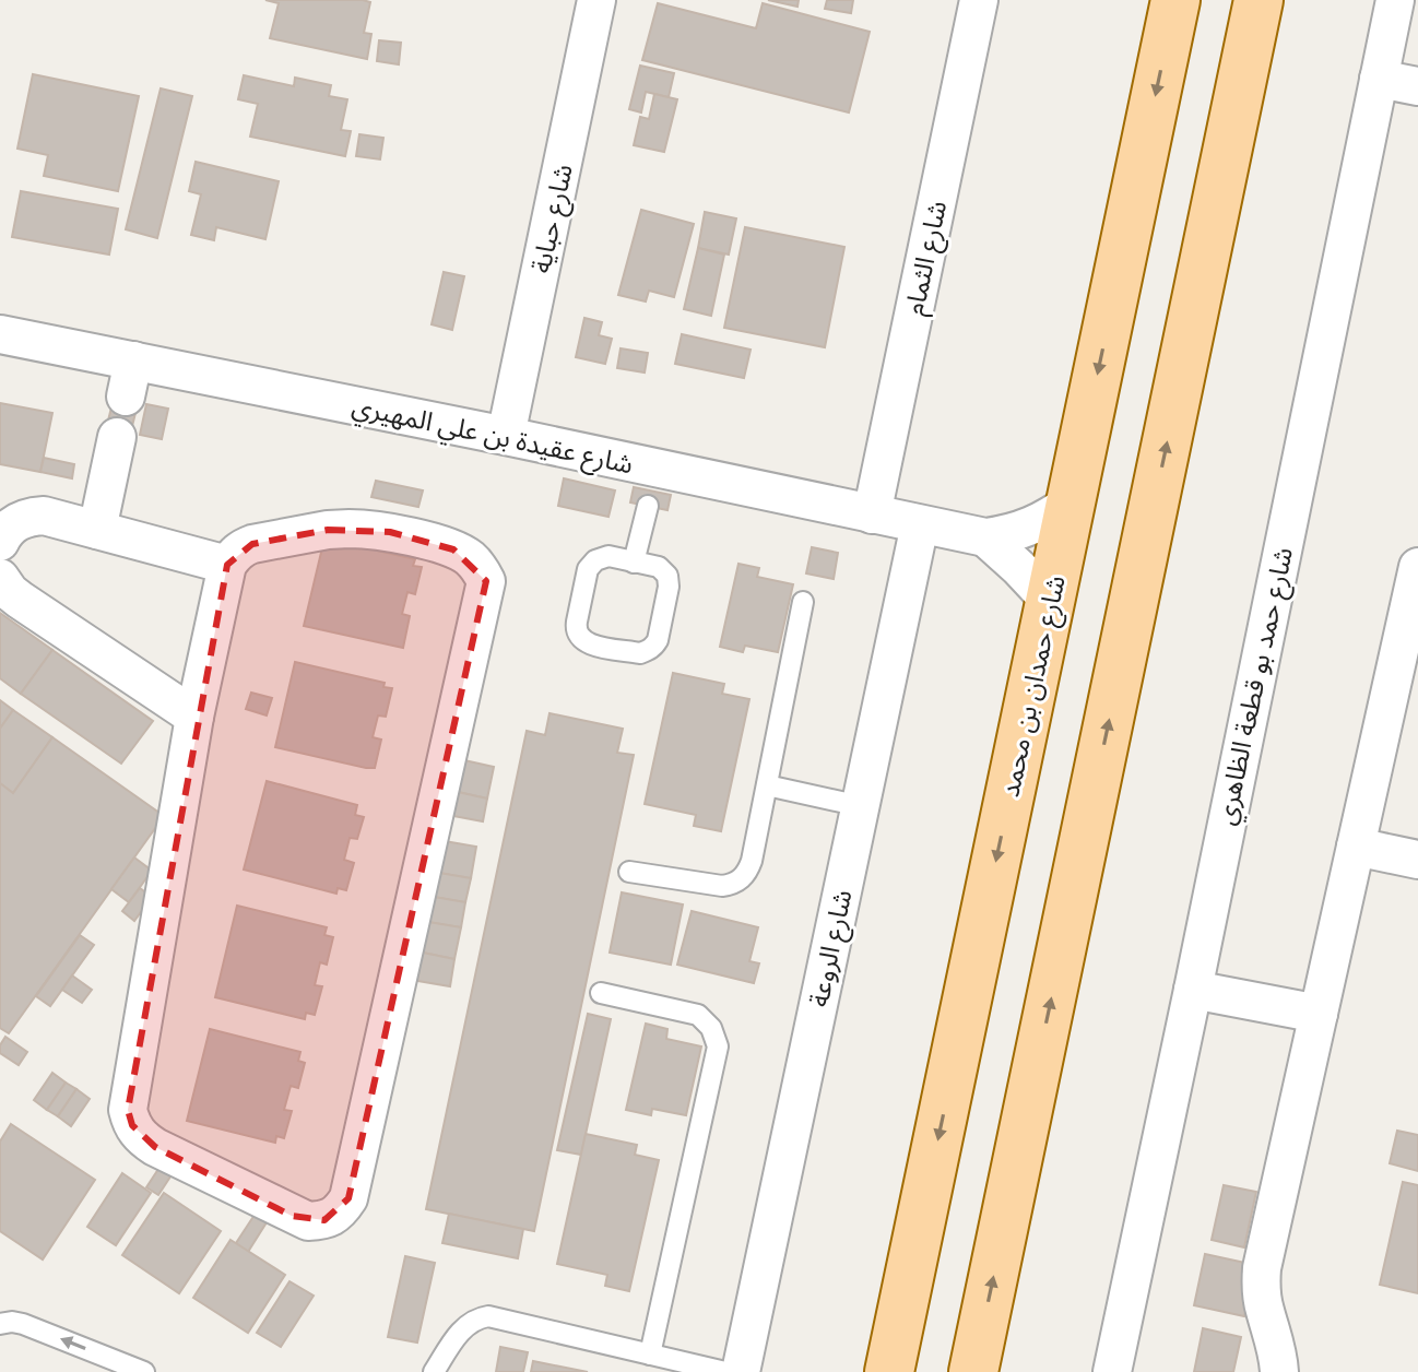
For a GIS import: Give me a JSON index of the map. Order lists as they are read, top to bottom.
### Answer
{
  "streets": {
    "main road": ["شارع حمدان بن محمد"],
    "street": [
      "شارع حباية",
      "شارع الثمام",
      "شارع عقيدة بن علي المهيري",
      "شارع حمد بو قطعة الظاهري",
      "شارع الروعة"
    ]
  },
  "crossings": [
    ["شارع حباية", "شارع عقيدة بن علي المهيري"],
    ["شارع الثمام", "شارع عقيدة بن علي المهيري"],
    ["شارع عقيدة بن علي المهيري", "شارع حمدان بن محمد"],
    ["شارع عقيدة بن علي المهيري", "شارع الروعة"]
  ]
}
